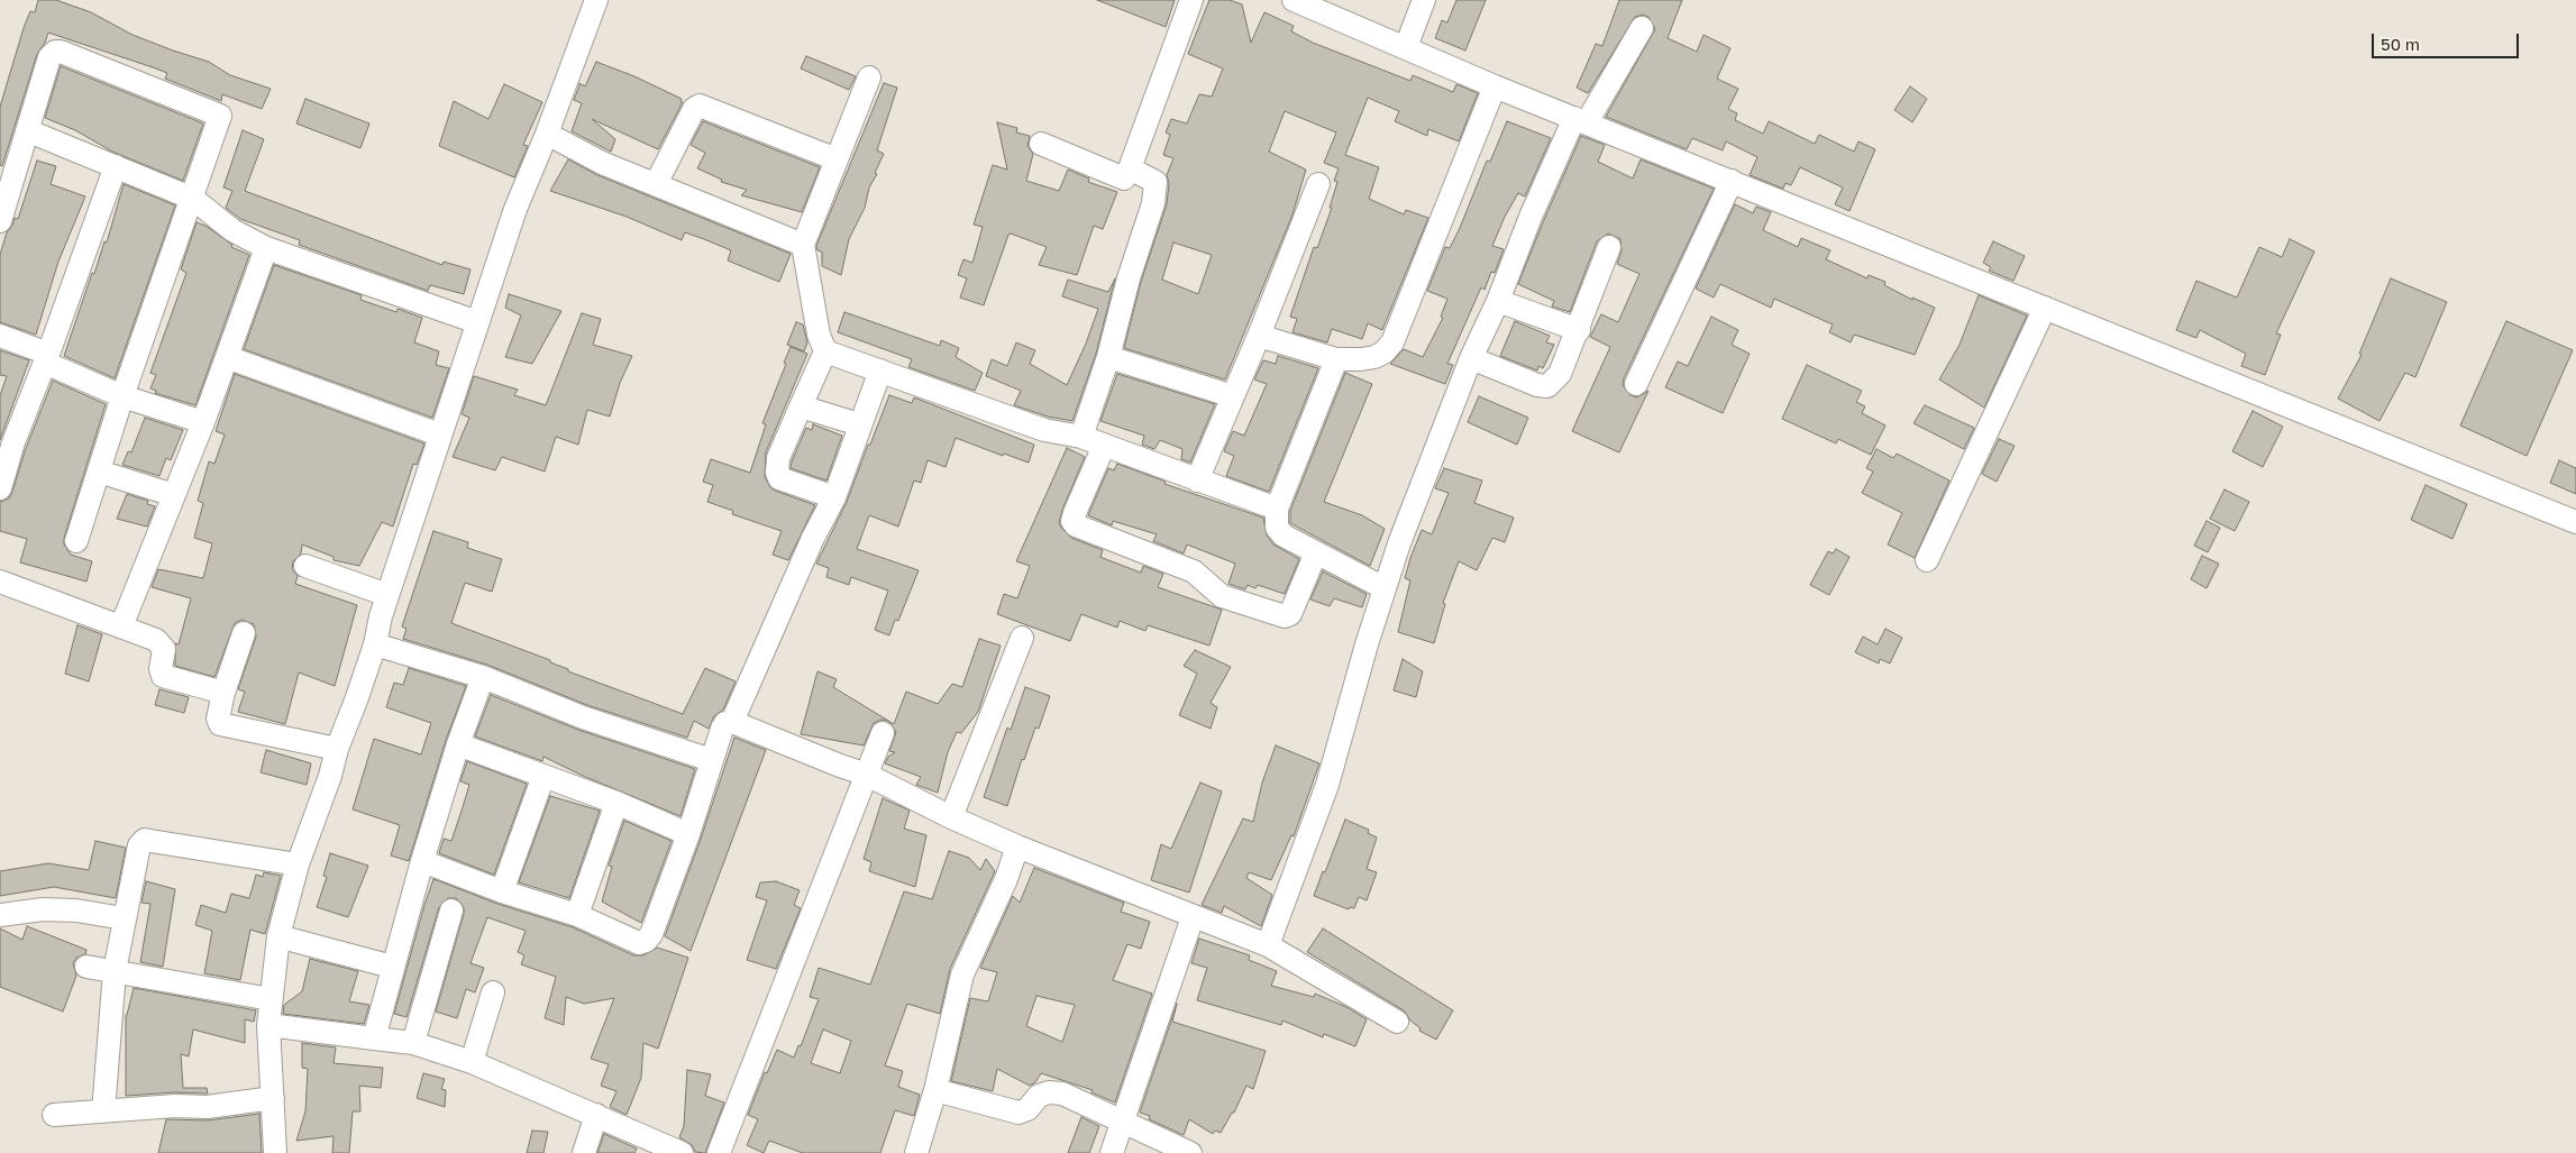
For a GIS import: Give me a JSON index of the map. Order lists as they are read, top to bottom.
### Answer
{
  "scale_bar": "50 m"
}
